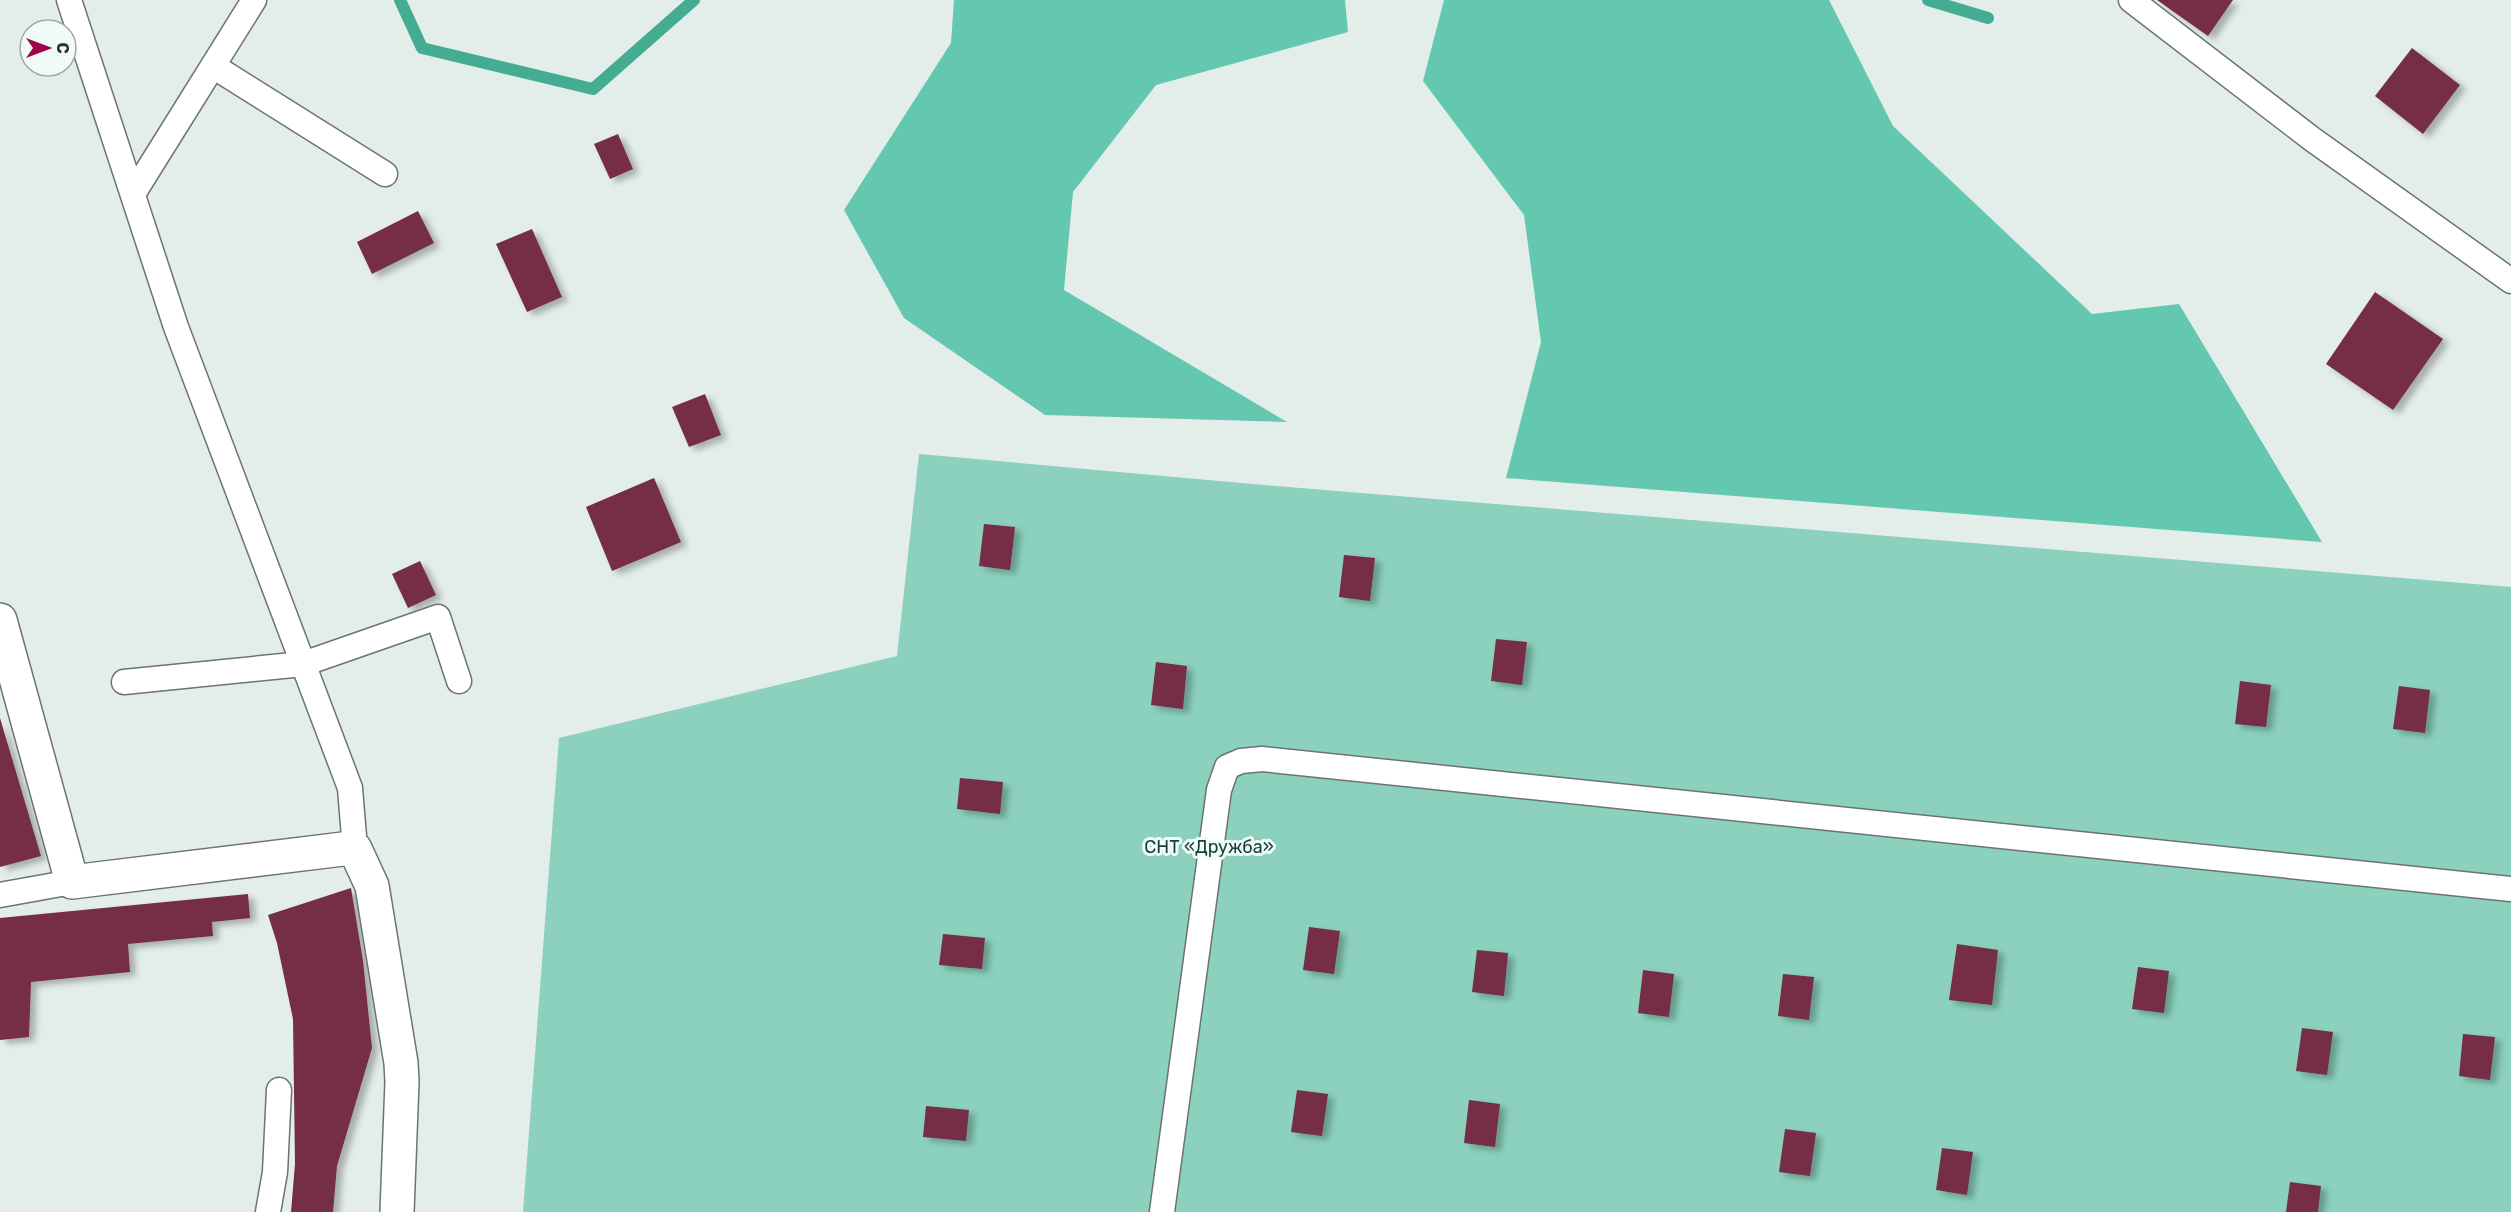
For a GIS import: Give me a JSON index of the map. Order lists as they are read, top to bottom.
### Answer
{
  "parks": ["СНТ «Дружба»"],
  "north": "right"
}
